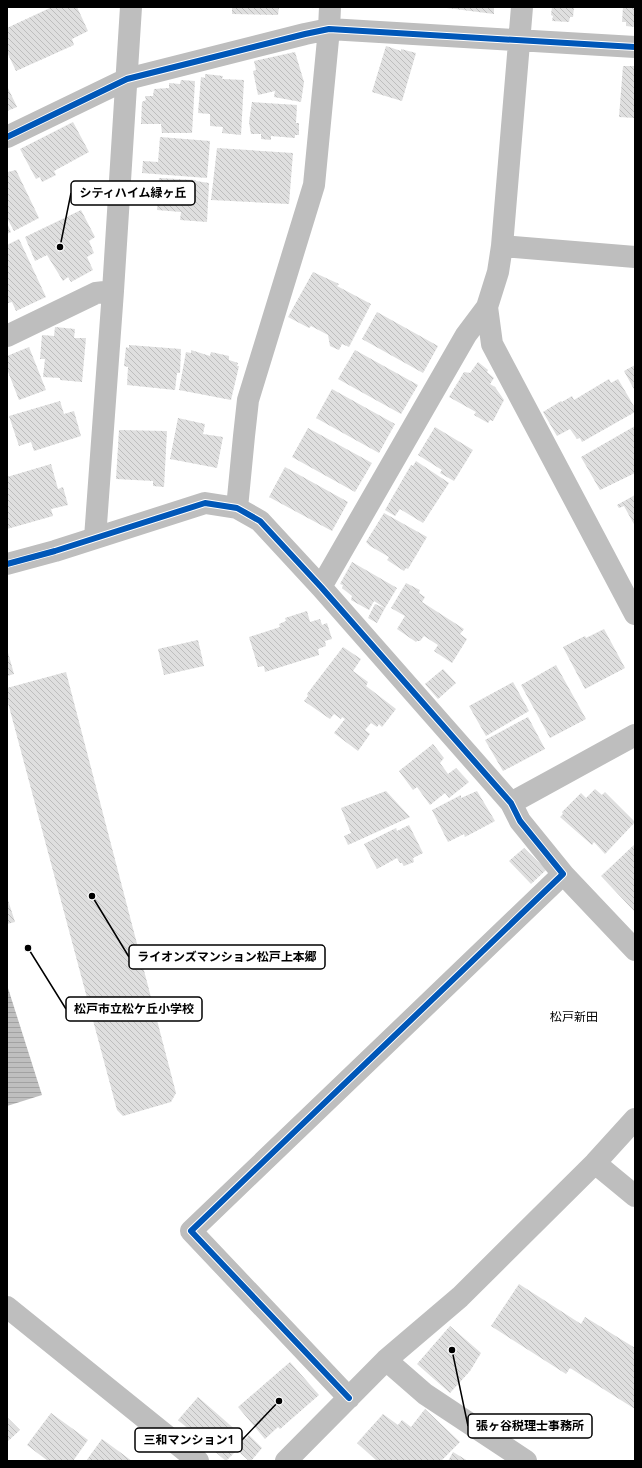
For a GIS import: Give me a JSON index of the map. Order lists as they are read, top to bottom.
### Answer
{
  "districts": ["松戸新田"],
  "places": [
    "シティハイム緑ヶ丘",
    "ライオンズマンション松戸上本郷",
    "松戸市立松ケ丘小学校",
    "張ヶ谷税理士事務所",
    "三和マンション1"
  ]
}
